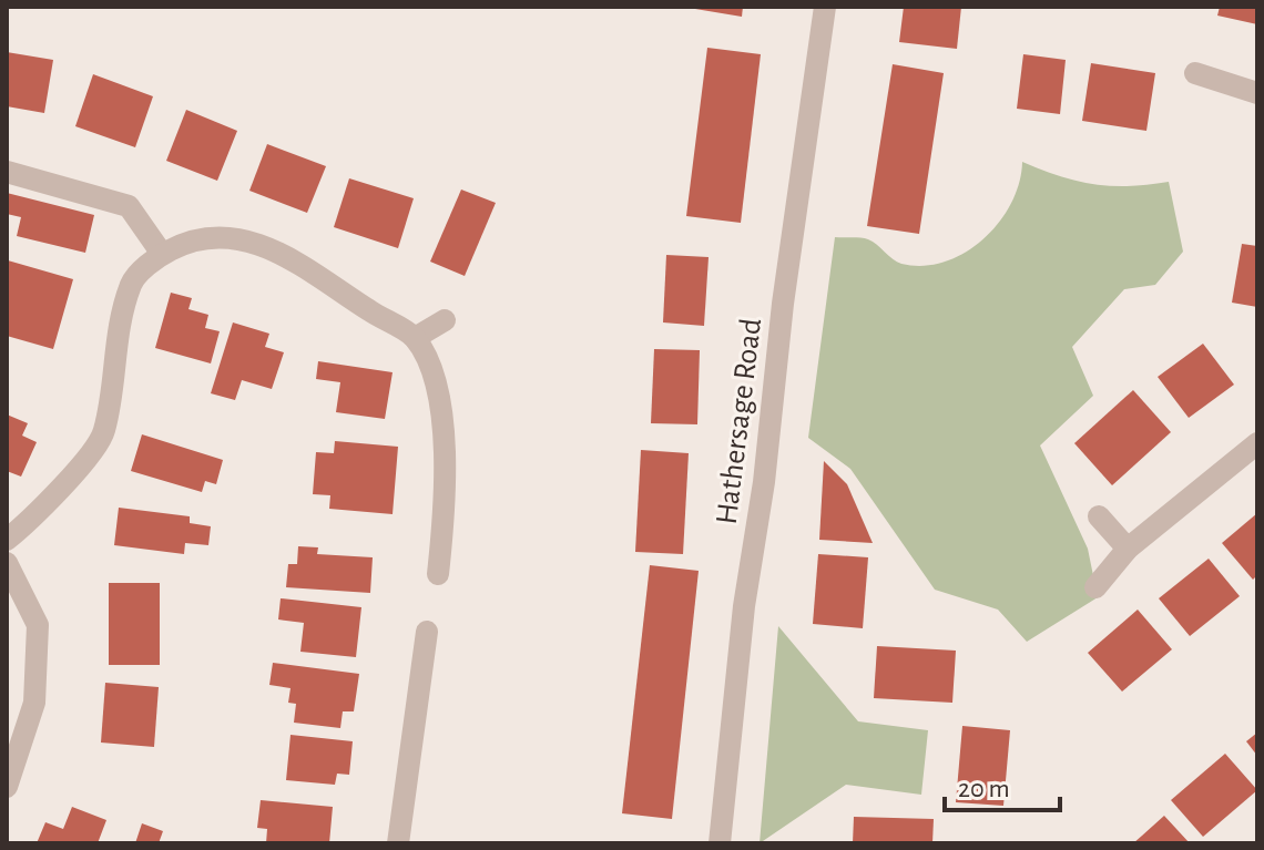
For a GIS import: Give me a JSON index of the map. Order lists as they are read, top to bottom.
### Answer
{
  "streets": {
    "street": ["Hathersage Road"]
  },
  "scale_bar": "20 m"
}
